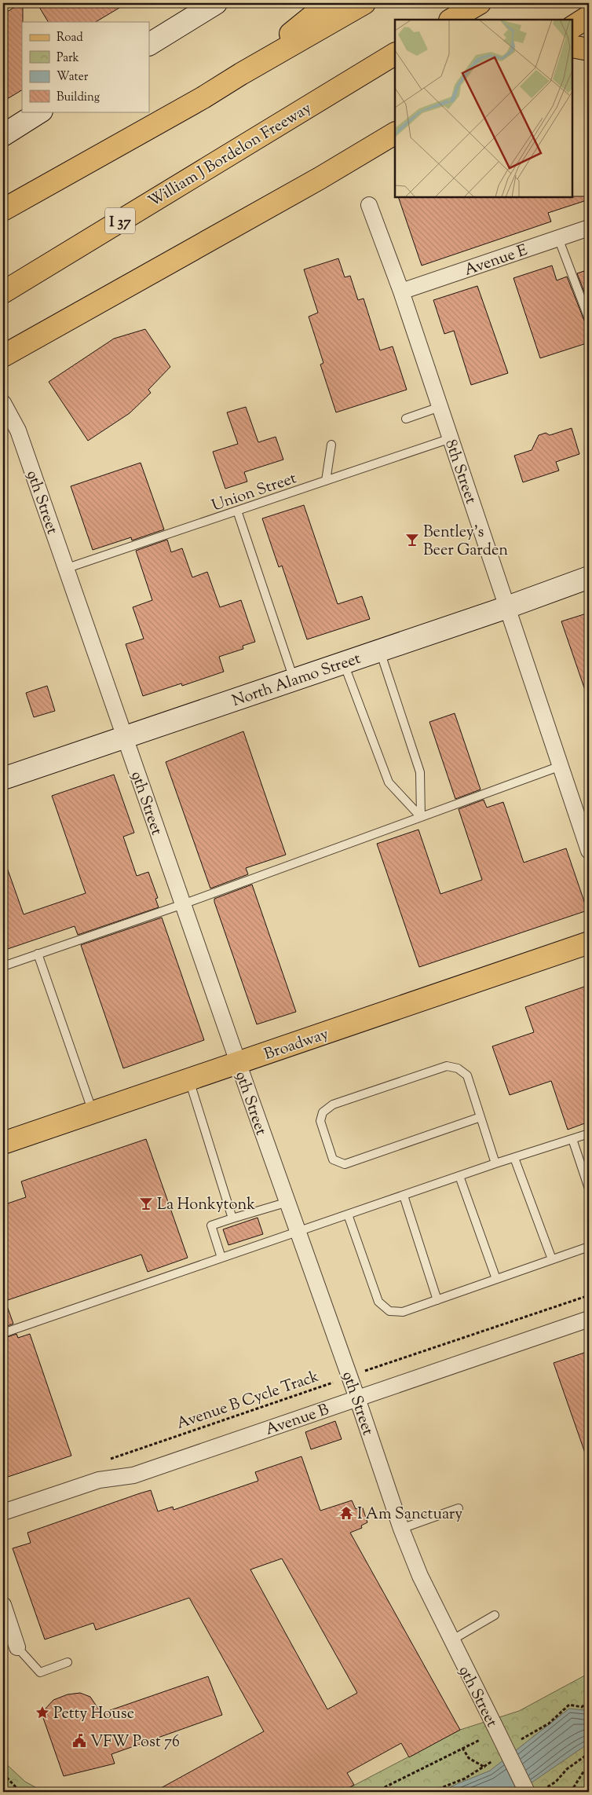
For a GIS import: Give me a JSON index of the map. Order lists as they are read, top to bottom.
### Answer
{
  "streets": {
    "main road": ["William J Bordelon Freeway", "I 37", "Broadway"],
    "street": [
      "Avenue E",
      "8th Street",
      "9th Street",
      "North Alamo Street",
      "Avenue B"
    ],
    "lane": ["Union Street"],
    "path": ["Avenue B Cycle Track"]
  },
  "crossings": [
    ["Avenue E", "8th Street"],
    ["8th Street", "Union Street"],
    ["8th Street", "North Alamo Street"],
    ["Union Street", "9th Street"],
    ["9th Street", "North Alamo Street"],
    ["9th Street", "Broadway"],
    ["9th Street", "Avenue B Cycle Track"],
    ["9th Street", "Avenue B"]
  ],
  "places": {
    "bar": ["Bentley's Beer Garden", "La Honkytonk"],
    "temple": ["I Am Sanctuary"],
    "place": ["Petty House"],
    "public building": ["VFW Post 76"]
  },
  "legend": [
    "Road",
    "Park",
    "Water",
    "Building"
  ]
}
